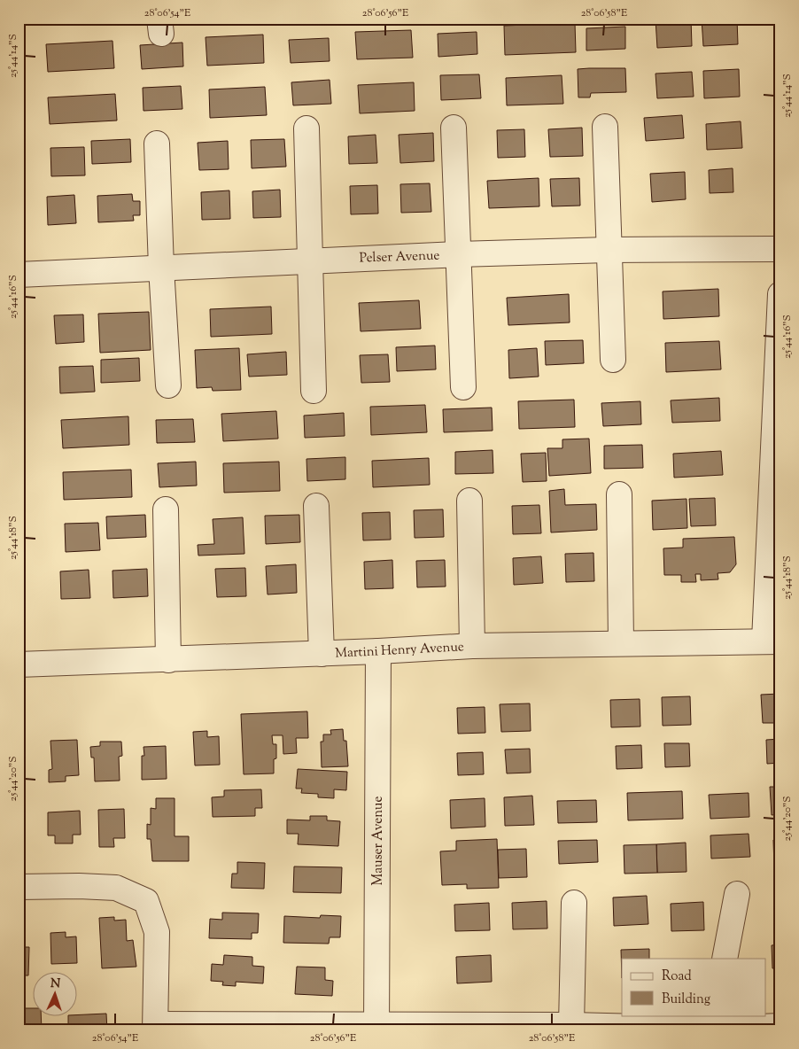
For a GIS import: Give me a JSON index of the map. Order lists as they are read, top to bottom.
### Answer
{
  "streets": {
    "street": ["Pelser Avenue", "Martini Henry Avenue", "Mauser Avenue"]
  },
  "crossings": [
    ["Martini Henry Avenue", "Mauser Avenue"]
  ],
  "legend": ["Road", "Building"],
  "north": "top",
  "coordinates": [
    "28°06'54\"E",
    "28°06'56\"E",
    "28°06'58\"E",
    "25°44'14\"S",
    "25°44'16\"S",
    "25°44'18\"S",
    "25°44'20\"S"
  ]
}
